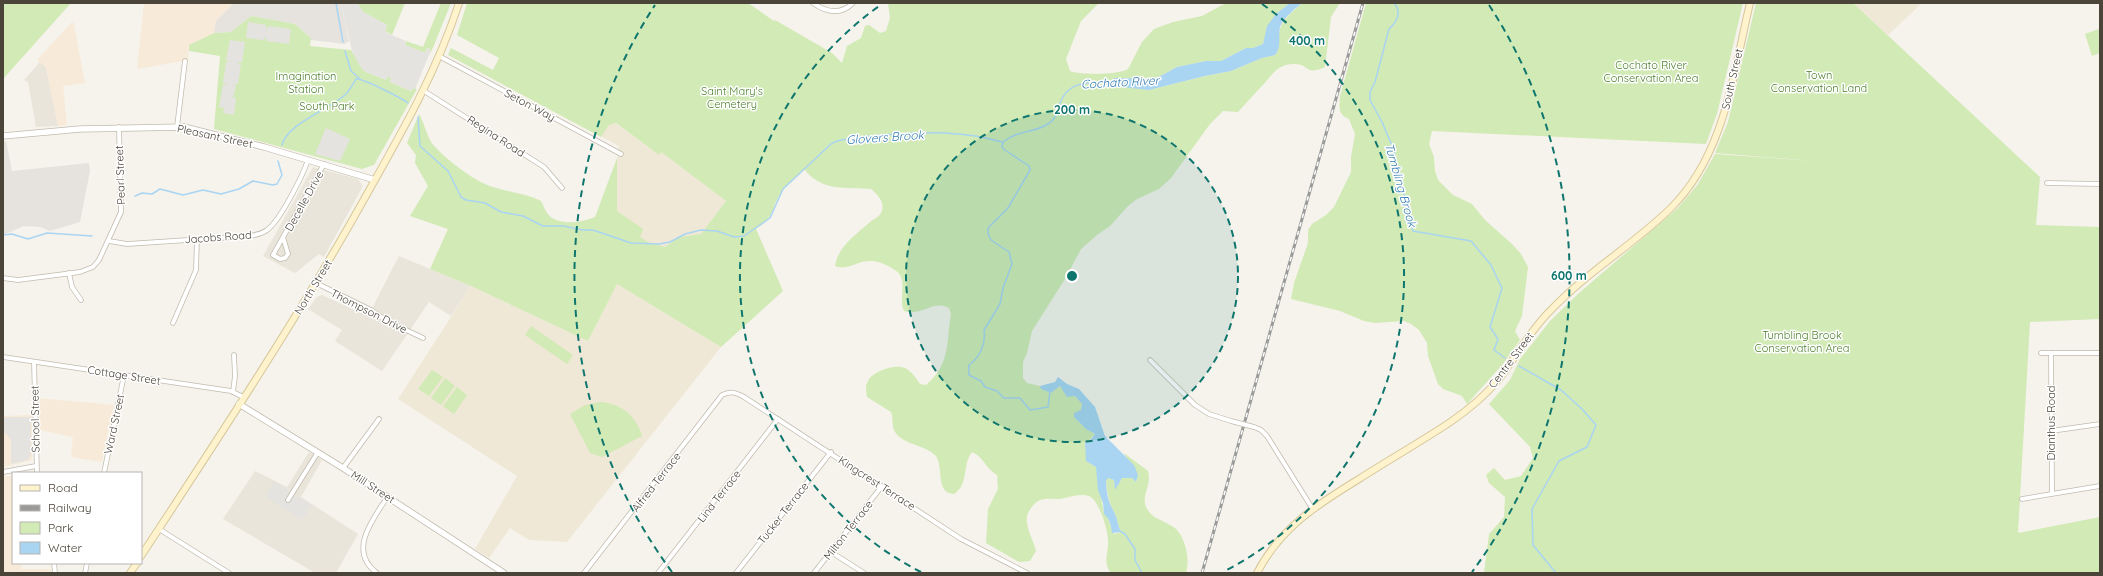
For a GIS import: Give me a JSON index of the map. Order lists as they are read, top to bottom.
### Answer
{
  "streets": {
    "main road": ["South Street", "North Street", "Centre Street"],
    "street": [
      "Seton Way",
      "Pleasant Street",
      "Regina Road",
      "Pearl Street",
      "Decelle Drive",
      "Jacobs Road",
      "Thompson Drive",
      "Cottage Street",
      "School Street",
      "Dianthus Road",
      "Ward Street",
      "Alfred Terrace",
      "Kingcrest Terrace",
      "Mill Street",
      "Lind Terrace",
      "Tucker Terrace",
      "Milton Terrace"
    ]
  },
  "crossings": [
    ["South Street", "Centre Street"],
    ["Seton Way", "North Street"],
    ["Pleasant Street", "Pearl Street"],
    ["Pleasant Street", "Decelle Drive"],
    ["Pleasant Street", "Jacobs Road"],
    ["Pleasant Street", "North Street"],
    ["Regina Road", "North Street"],
    ["Pearl Street", "Jacobs Road"],
    ["North Street", "Thompson Drive"],
    ["North Street", "Cottage Street"],
    ["North Street", "Mill Street"],
    ["Cottage Street", "School Street"],
    ["Cottage Street", "Ward Street"],
    ["Alfred Terrace", "Kingcrest Terrace"],
    ["Kingcrest Terrace", "Lind Terrace"],
    ["Kingcrest Terrace", "Tucker Terrace"],
    ["Kingcrest Terrace", "Milton Terrace"]
  ],
  "water": ["Cochato River", "Glovers Brook", "Tumbling Brook"],
  "parks": [
    "Cochato River Conservation Area",
    "Town Conservation Land",
    "Imagination Station",
    "Saint Mary's Cemetery",
    "South Park",
    "Tumbling Brook Conservation Area"
  ],
  "legend": [
    "Road",
    "Railway",
    "Park",
    "Water"
  ],
  "rings": ["400 m", "200 m", "600 m"]
}
